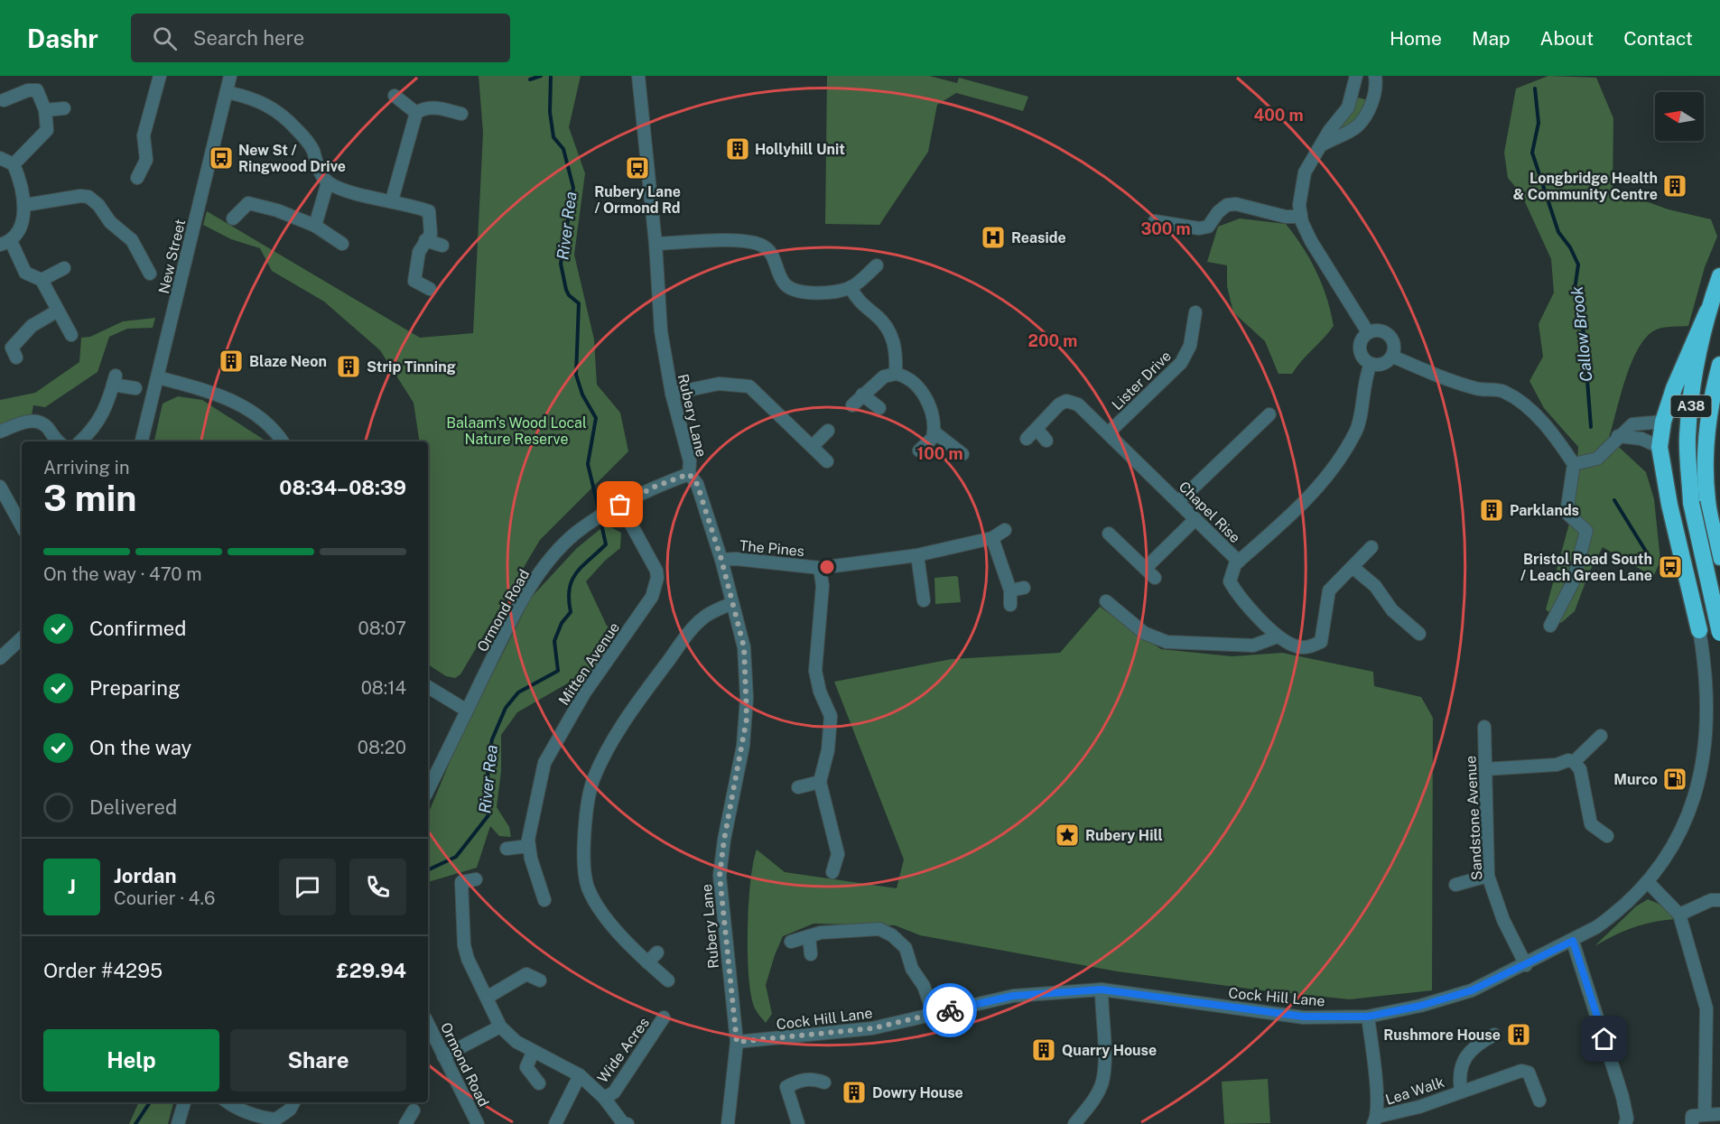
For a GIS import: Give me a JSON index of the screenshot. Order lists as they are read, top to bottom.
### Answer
{
  "streets": {
    "highway": ["A38"],
    "street": [
      "New Street",
      "Lister Drive",
      "Rubery Lane",
      "Chapel Rise",
      "The Pines",
      "Ormond Road",
      "Mitten Avenue",
      "Sandstone Avenue",
      "Cock Hill Lane",
      "Wide Acres",
      "Lea Walk"
    ]
  },
  "crossings": [
    ["Lister Drive", "Chapel Rise"],
    ["Rubery Lane", "The Pines"],
    ["Rubery Lane", "Ormond Road"],
    ["Rubery Lane", "Cock Hill Lane"],
    ["Ormond Road", "Mitten Avenue"],
    ["Sandstone Avenue", "Cock Hill Lane"]
  ],
  "water": ["River Rea", "Callow Brook"],
  "parks": ["Balaam's Wood Local Nature Reserve"],
  "places": {
    "building": [
      "Hollyhill Unit",
      "Longbridge Health & Community Centre",
      "Blaze Neon",
      "Strip Tinning",
      "Parklands",
      "Rushmore House",
      "Quarry House",
      "Dowry House"
    ],
    "bus stop": ["New St / Ringwood Drive", "Rubery Lane / Ormond Rd", "Bristol Road South / Leach Green Lane"],
    "hospital": ["Reaside"],
    "fuel station": ["Murco"],
    "place": ["Rubery Hill"]
  },
  "north": "left",
  "page": {
    "header": "Dashr",
    "search": "Search here",
    "nav": [
      "Home",
      "Map",
      "About",
      "Contact"
    ],
    "heading": ["3 min", "Arriving in", "08:34–08:39"],
    "panel": [
      "Jordan",
      "Courier · 4.6",
      "Order #4295",
      "£29.94"
    ],
    "bar": "On the way · 470 m",
    "list": [
      ["Confirmed", "08:07"],
      ["Preparing", "08:14"],
      ["On the way", "08:20"],
      "Delivered"
    ],
    "round": "J",
    "buttons": ["Help", "Share"]
  },
  "rings": [
    "400 m",
    "300 m",
    "200 m",
    "100 m"
  ]
}
